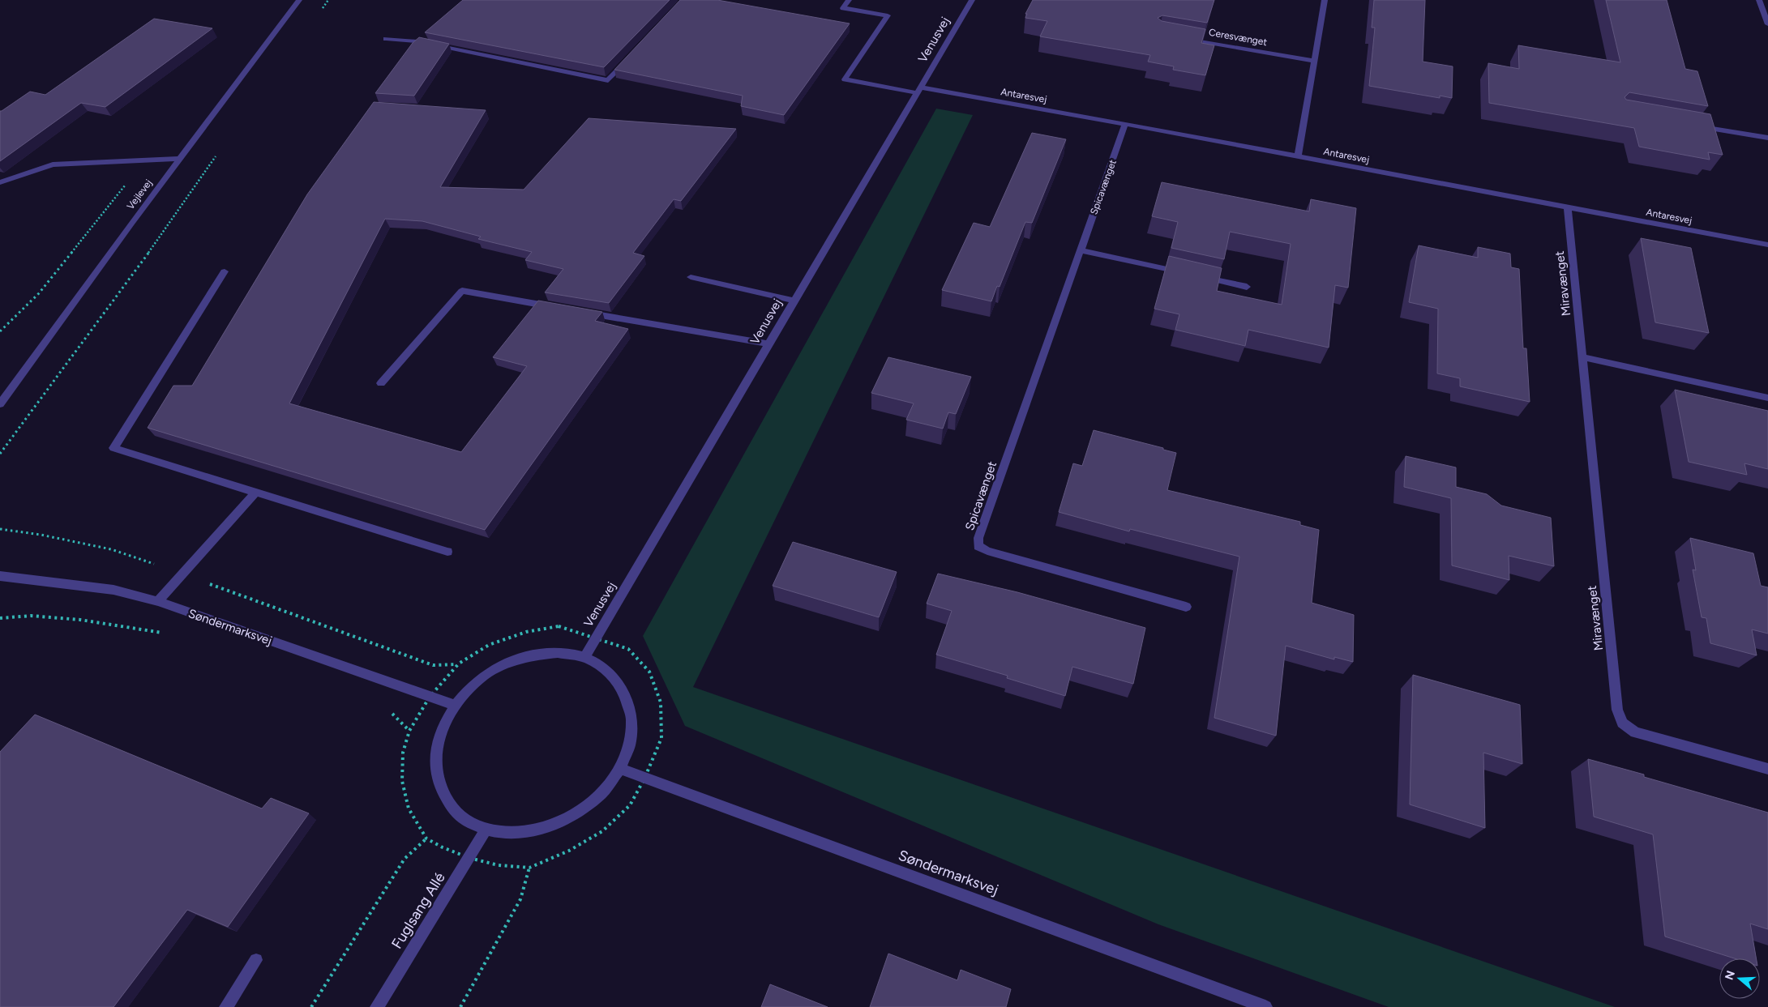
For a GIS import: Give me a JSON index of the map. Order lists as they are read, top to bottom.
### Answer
{
  "streets": {
    "street": [
      "Ceresvænget",
      "Venusvej",
      "Antaresvej",
      "Spicavænget",
      "Vejlevej",
      "Miravænget",
      "Søndermarksvej",
      "Fuglsang Allé"
    ]
  },
  "crossings": [
    ["Venusvej", "Antaresvej"],
    ["Antaresvej", "Spicavænget"],
    ["Antaresvej", "Miravænget"]
  ],
  "north": "left"
}
